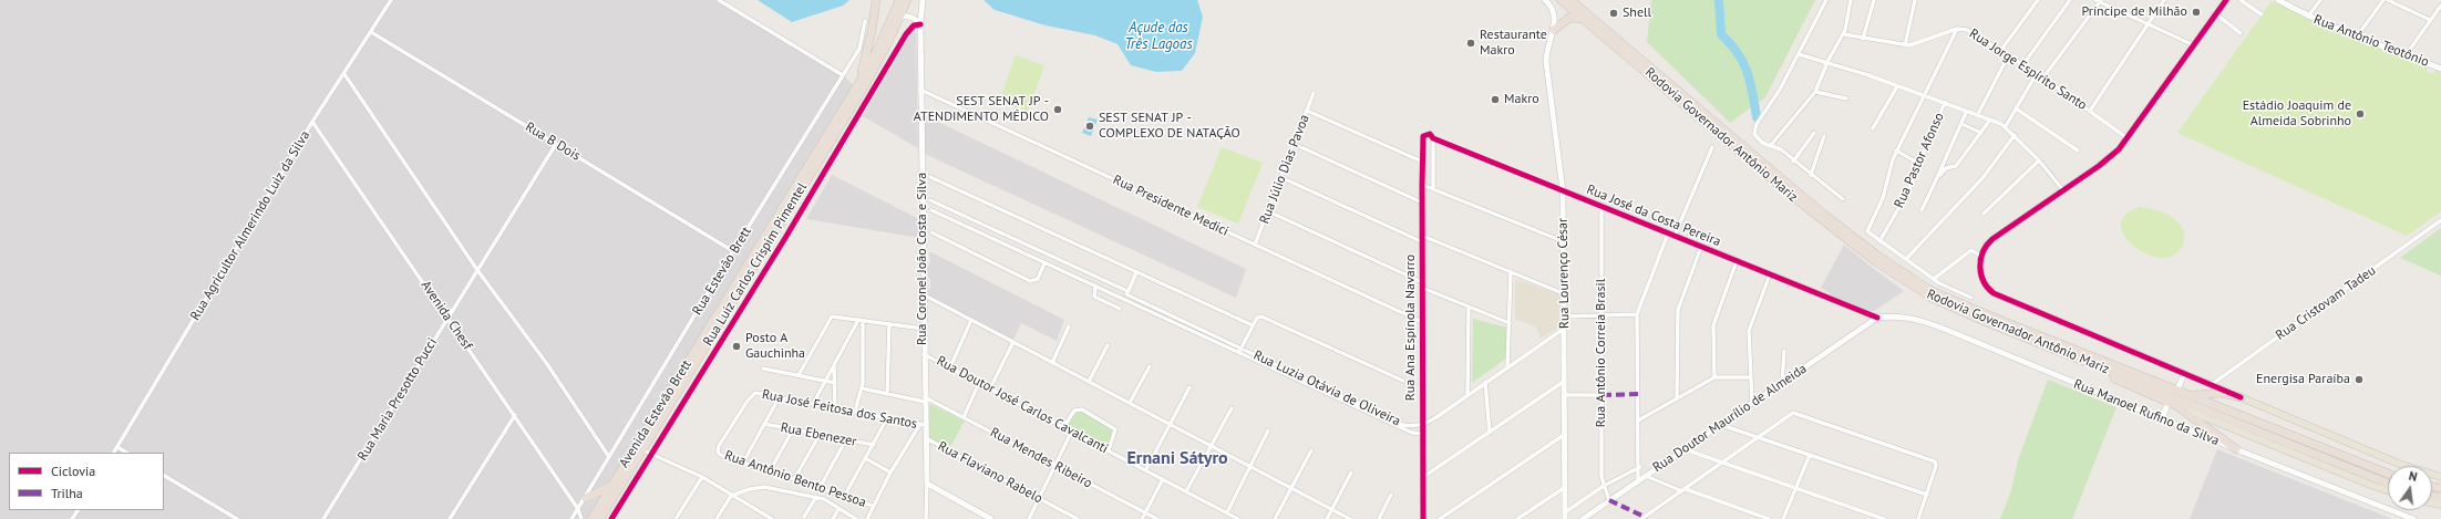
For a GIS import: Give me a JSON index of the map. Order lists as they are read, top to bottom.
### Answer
{
  "streets": {
    "highway": ["Rodovia Governador Antônio Mariz", "Avenida Estevāo Brett"],
    "street": [
      "Rua Antônio Teotônio",
      "Rua Jorge Espírito Santo",
      "Rua B Dois",
      "Rua Pastor Afonso",
      "Rua Júlio Dias Pavoa",
      "Rua Presidente Medici",
      "Rua José da Costa Pereira",
      "Rua Agricultor Almerindo Luiz da Silva",
      "Rua Coronel João Costa e Silva",
      "Rua Luiz Carlos Crispim Pimentel",
      "Rua Estevão Brett",
      "Rua Lourenço César",
      "Rua Cristovam Tadeu",
      "Avenida Chesf",
      "Rua Ana Espínola Navarro",
      "Rua Antônio Correia Brasil",
      "Rua Luzia Otávia de Oliveira",
      "Rua Maria Presotto Pucci",
      "Rua Doutor José Carlos Cavalcanti",
      "Rua José Feitosa dos Santos",
      "Rua Manoel Rufino da Silva",
      "Rua Doutor Maurílio de Almeida",
      "Rua Ebenezer",
      "Rua Mendes Ribeiro",
      "Rua Flaviano Rabelo",
      "Rua Antônio Bento Pessoa"
    ]
  },
  "crossings": [
    ["Rua B Dois", "Rua Agricultor Almerindo Luiz da Silva"],
    ["Rua B Dois", "Rua Estevão Brett"],
    ["Rua B Dois", "Rua Maria Presotto Pucci"],
    ["Rua Júlio Dias Pavoa", "Rua Presidente Medici"],
    ["Rua Presidente Medici", "Rua Coronel João Costa e Silva"],
    ["Rua Presidente Medici", "Rua Ana Espínola Navarro"],
    ["Rua José da Costa Pereira", "Rua Lourenço César"],
    ["Rua José da Costa Pereira", "Rua Ana Espínola Navarro"],
    ["Rua José da Costa Pereira", "Rua Antônio Correia Brasil"],
    ["Rua José da Costa Pereira", "Rua Manoel Rufino da Silva"],
    ["Rua José da Costa Pereira", "Rua Doutor Maurílio de Almeida"],
    ["Rua Agricultor Almerindo Luiz da Silva", "Avenida Chesf"],
    ["Rua Coronel João Costa e Silva", "Rua Luiz Carlos Crispim Pimentel"],
    ["Rua Coronel João Costa e Silva", "Rua Doutor José Carlos Cavalcanti"],
    ["Rua Coronel João Costa e Silva", "Rua José Feitosa dos Santos"],
    ["Rua Coronel João Costa e Silva", "Rua Mendes Ribeiro"],
    ["Rua Coronel João Costa e Silva", "Rua Flaviano Rabelo"],
    ["Rua Estevão Brett", "Avenida Chesf"],
    ["Avenida Chesf", "Rua Maria Presotto Pucci"],
    ["Rua Ana Espínola Navarro", "Rua Luzia Otávia de Oliveira"],
    ["Rua Antônio Correia Brasil", "Rua Doutor Maurílio de Almeida"],
    ["Rua José Feitosa dos Santos", "Rua Antônio Bento Pessoa"],
    ["Rua Manoel Rufino da Silva", "Rua Doutor Maurílio de Almeida"]
  ],
  "districts": ["Ernani Sátyro"],
  "water": ["Açude das Três Lagoas"],
  "places": [
    "Príncipe de Milhão",
    "Shell",
    "Restaurante Makro",
    "Makro",
    "SEST SENAT JP - ATENDIMENTO MÉDICO",
    "Estádio Joaquim de Almeida Sobrinho",
    "SEST SENAT JP - COMPLEXO DE NATAÇÃO",
    "Posto A Gauchinha",
    "Energisa Paraíba"
  ],
  "legend": ["Ciclovia", "Trilha"],
  "north": "top"
}
